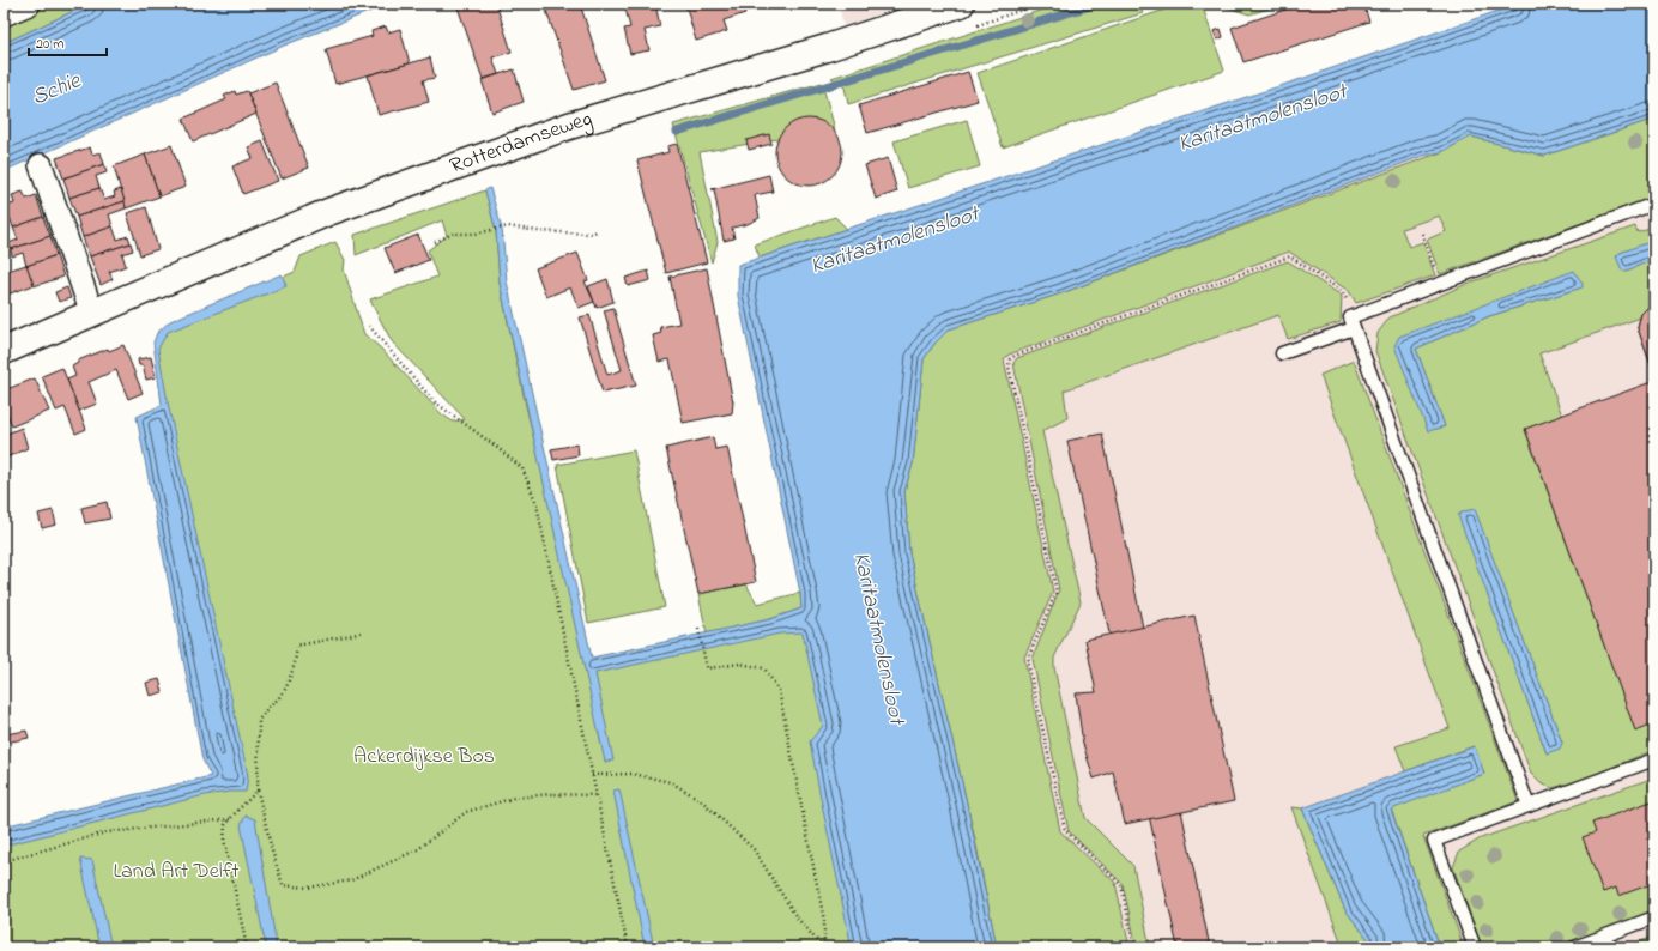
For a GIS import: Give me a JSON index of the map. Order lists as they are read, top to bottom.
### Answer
{
  "streets": {
    "street": ["Rotterdamseweg"]
  },
  "water": ["Schie", "Karitaatmolensloot"],
  "parks": ["Ackerdijkse Bos", "Land Art Delft"],
  "scale_bar": "20 m"
}
